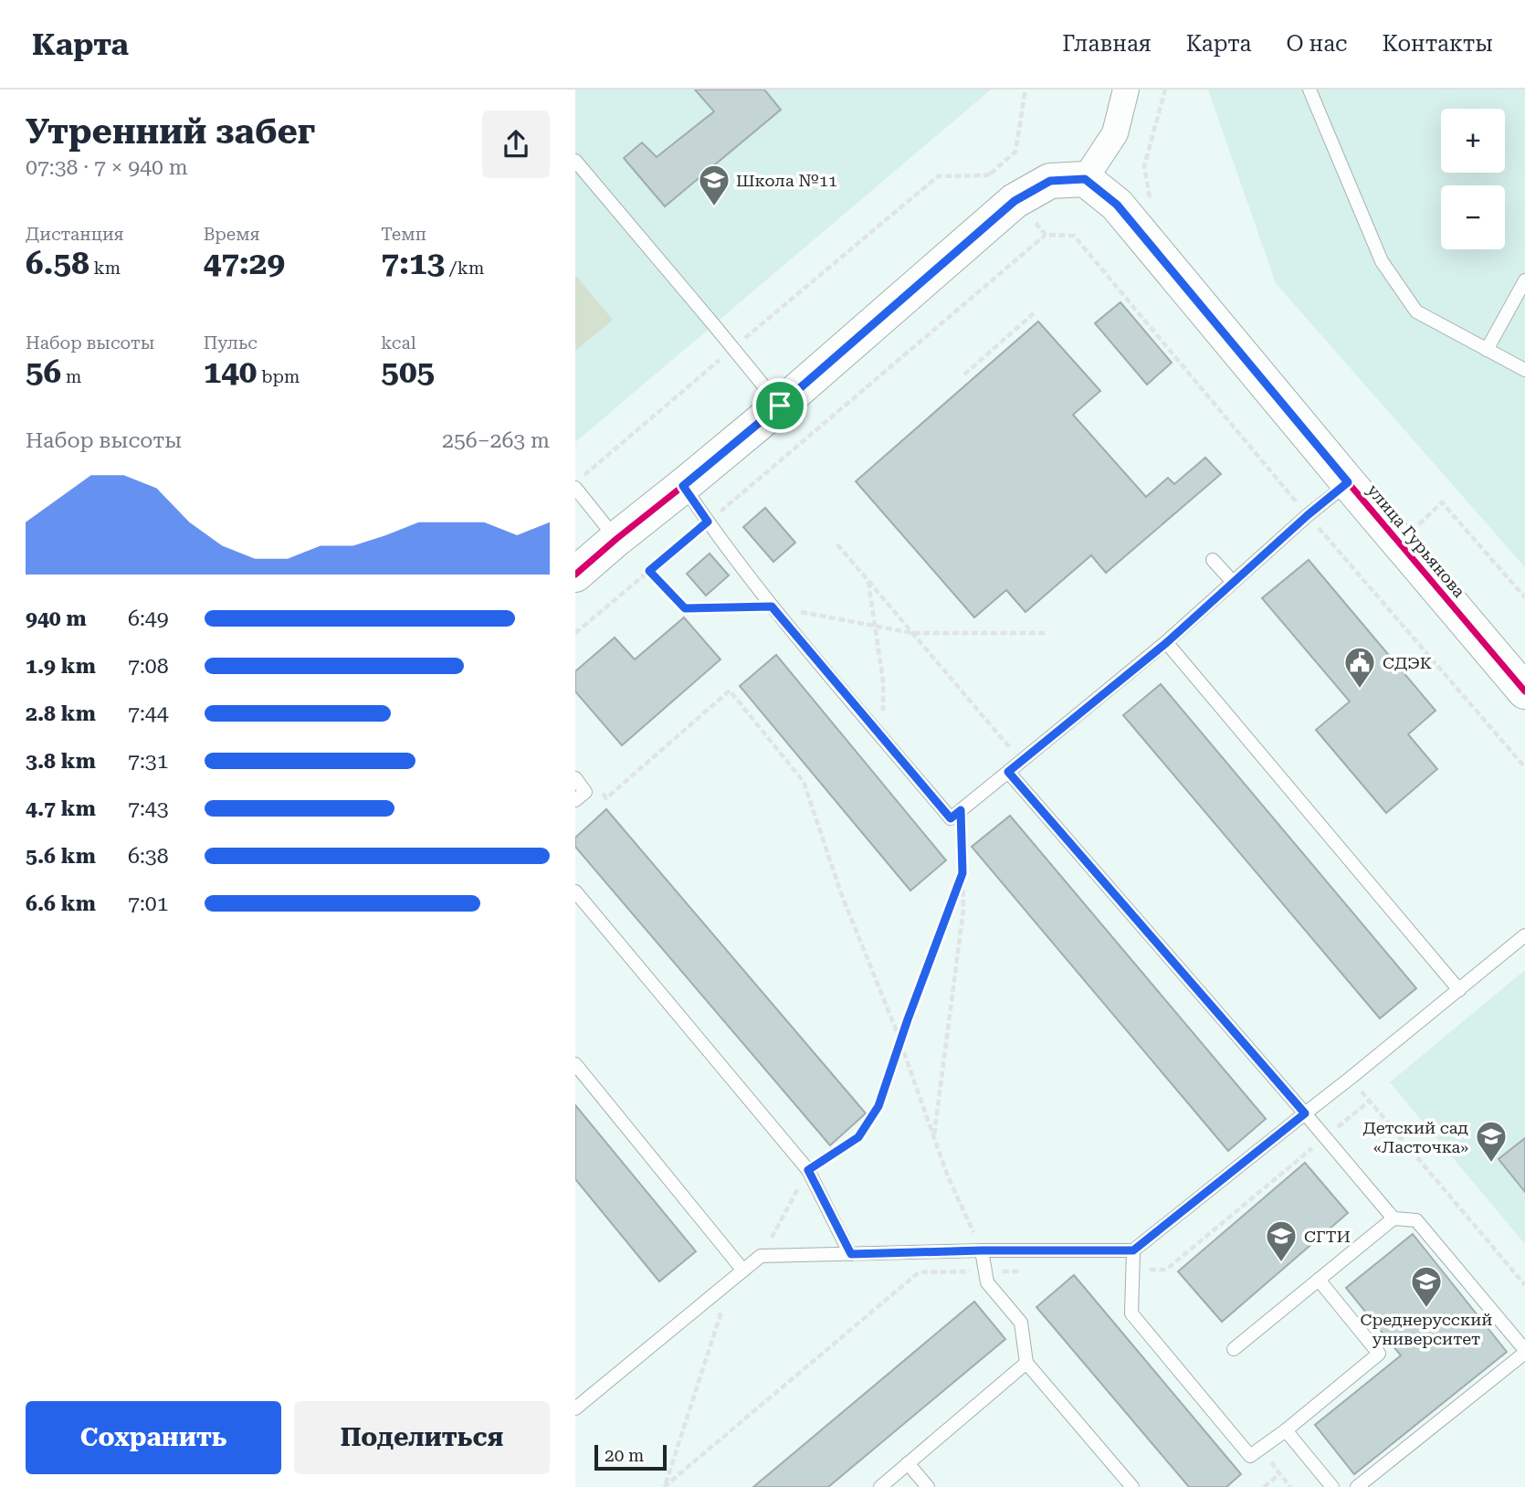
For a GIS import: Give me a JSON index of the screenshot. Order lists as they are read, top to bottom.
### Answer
{
  "streets": {
    "street": ["улица Гурьянова"]
  },
  "places": {
    "school or university": [
      "Школа №11",
      "Детский сад «Ласточка»",
      "СГТИ",
      "Среднерусский университет"
    ],
    "public building": ["СДЭК"]
  },
  "scale_bar": "20 m",
  "page": {
    "header": "Карта",
    "nav": [
      "Главная",
      "Карта",
      "О нас",
      "Контакты"
    ],
    "heading": ["Утренний забег", "07:38 · 7 × 940 m"],
    "map_buttons": ["+", "−"],
    "stats": [
      ["Дистанция", "6.58 km"],
      ["Время", "47:29"],
      ["Темп", "7:13 /km"],
      ["Набор высоты", "56 m"],
      ["Пульс", "140 bpm"],
      ["kcal", "505"]
    ],
    "chart": ["Набор высоты", "256–263 m"],
    "list": [
      {
        "name": "940 m",
        "note": "6:49"
      },
      {
        "name": "1.9 km",
        "note": "7:08"
      },
      {
        "name": "2.8 km",
        "note": "7:44"
      },
      {
        "name": "3.8 km",
        "note": "7:31"
      },
      {
        "name": "4.7 km",
        "note": "7:43"
      },
      {
        "name": "5.6 km",
        "note": "6:38"
      },
      {
        "name": "6.6 km",
        "note": "7:01"
      }
    ],
    "buttons": ["Сохранить", "Поделиться"],
    "scale": "20 m"
  }
}
